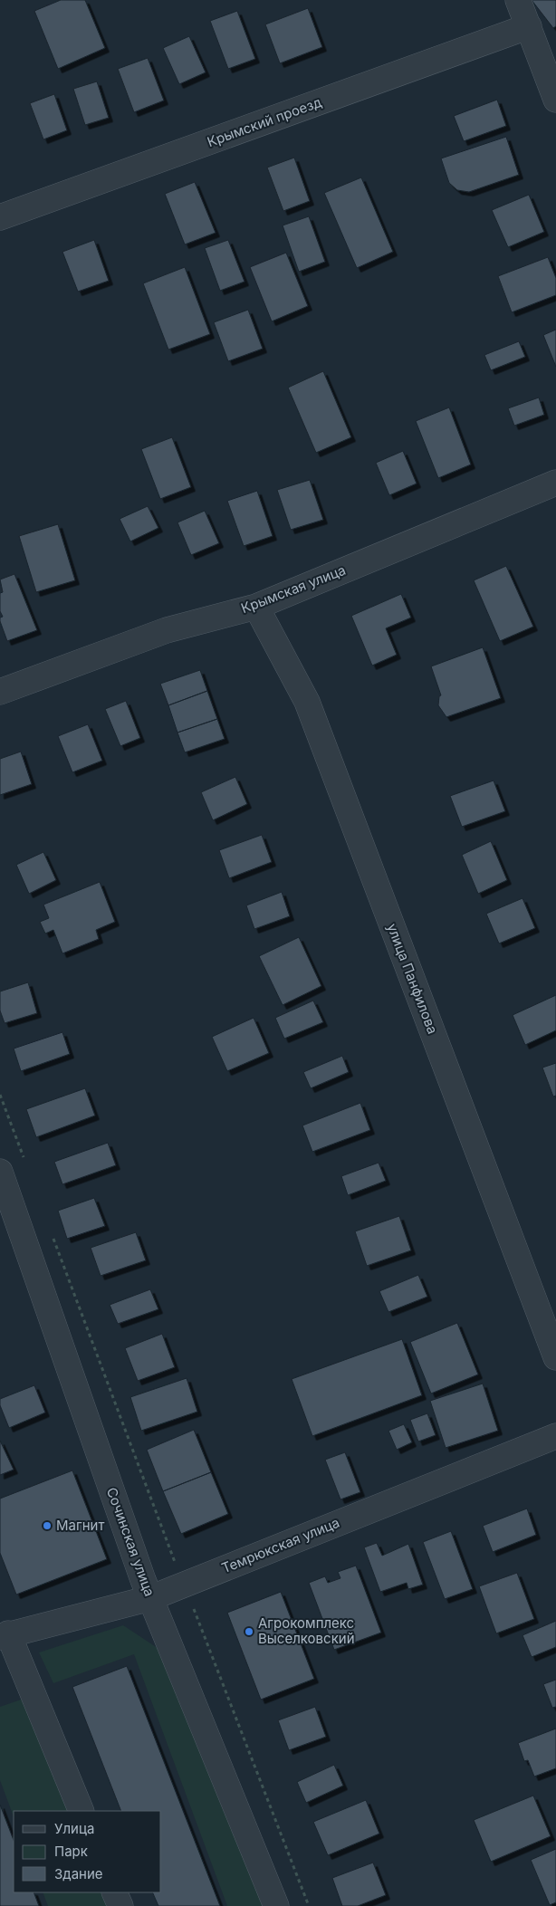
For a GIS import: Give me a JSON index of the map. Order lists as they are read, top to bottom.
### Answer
{
  "streets": {
    "street": [
      "Крымский проезд",
      "Крымская улица",
      "улица Панфилова",
      "Сочинская улица",
      "Темрюкская улица"
    ]
  },
  "crossings": [
    ["Крымская улица", "улица Панфилова"],
    ["Сочинская улица", "Темрюкская улица"]
  ],
  "places": ["Магнит", "Агрокомплекс Выселковский"],
  "legend": ["Улица", "Парк", "Здание"]
}
